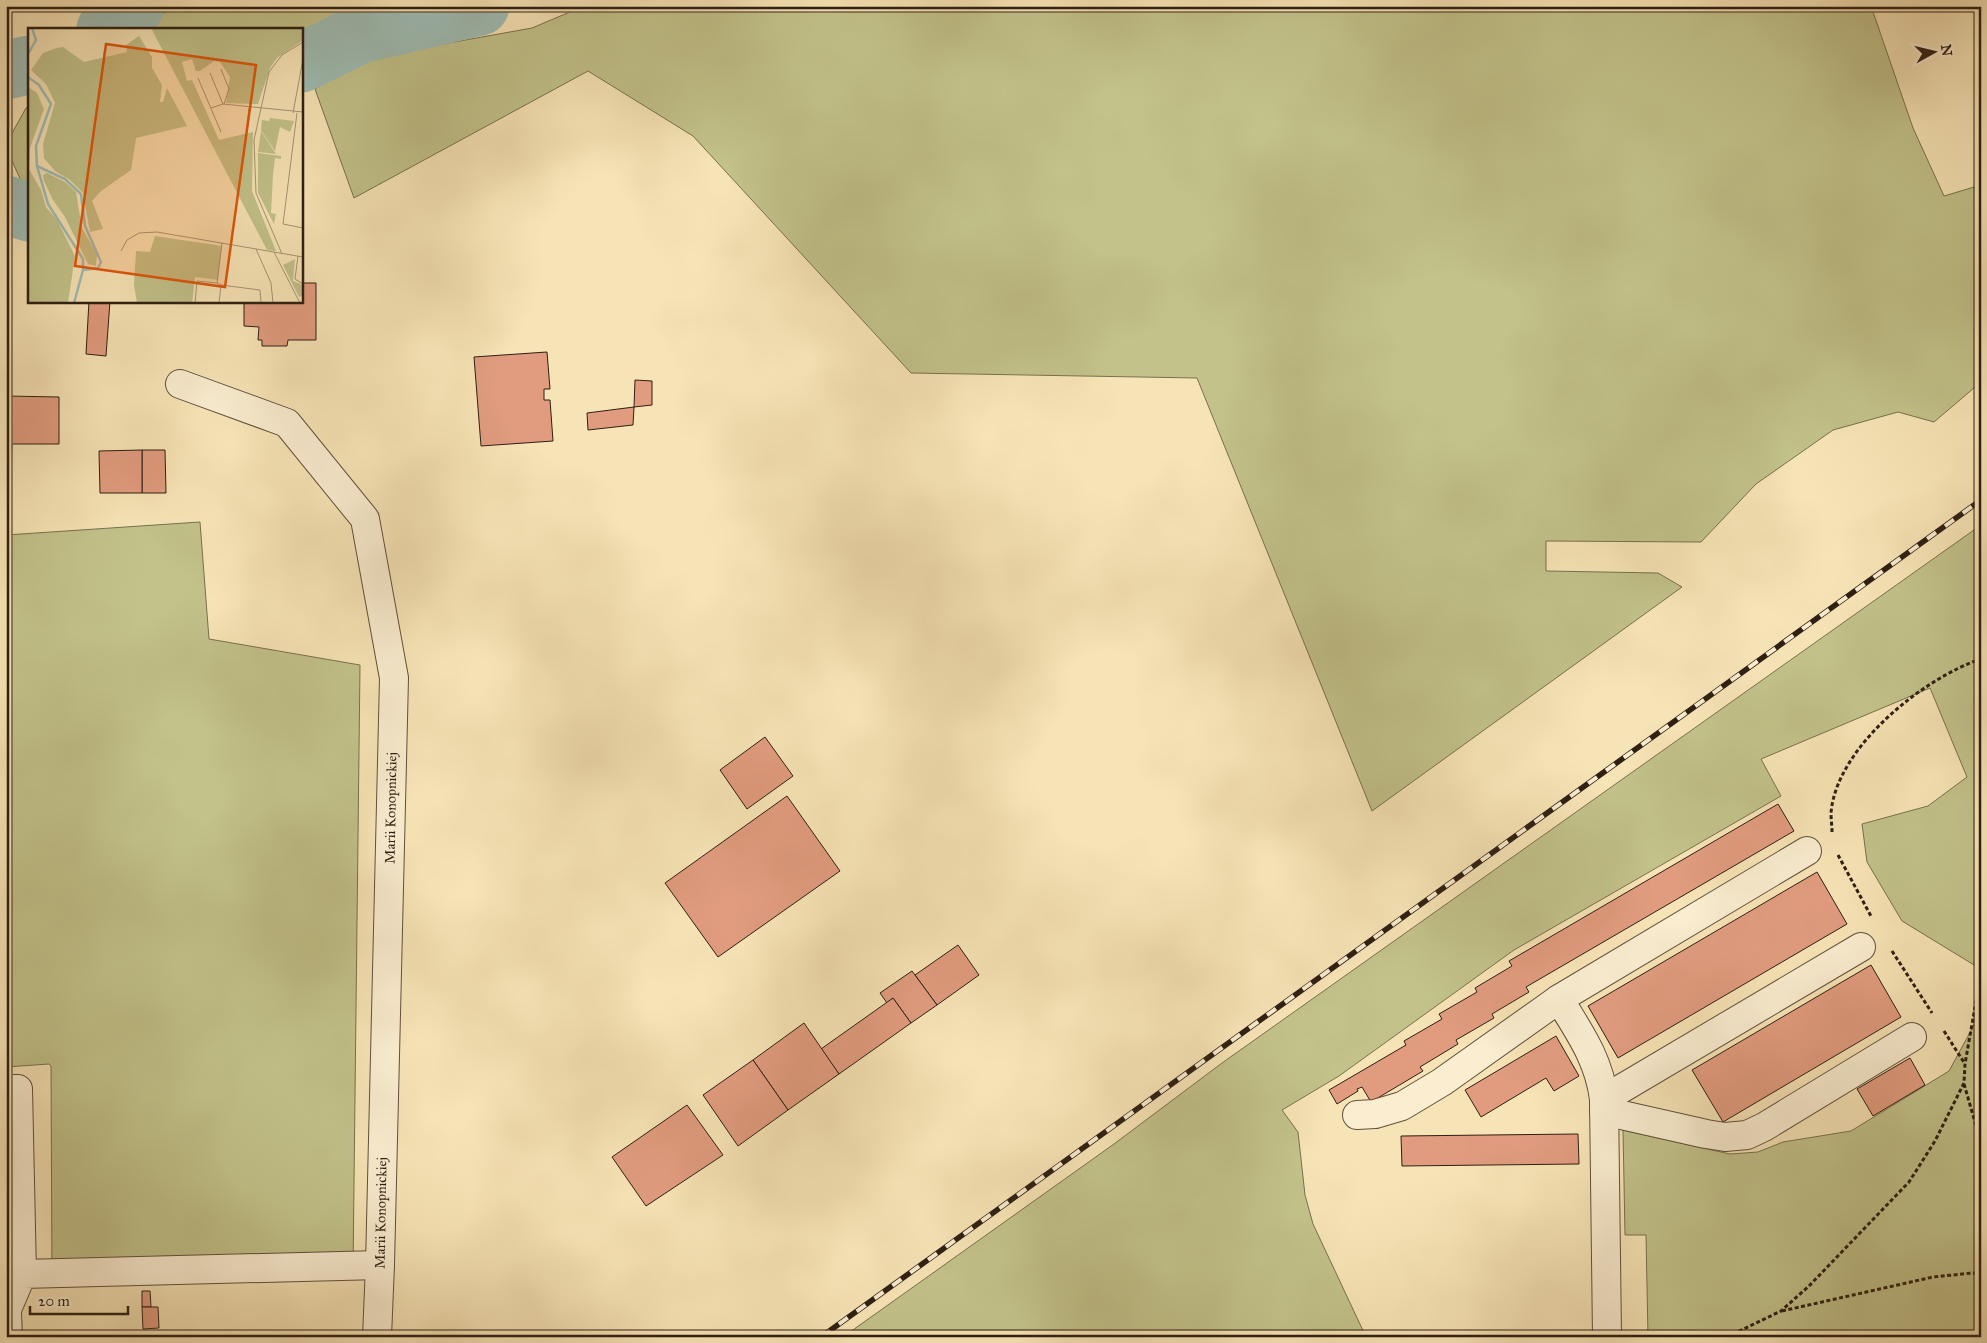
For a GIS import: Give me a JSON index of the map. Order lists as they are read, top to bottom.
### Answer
{
  "streets": {
    "street": ["Marii Konopnickiej"]
  },
  "scale_bar": "20 m",
  "north": "right"
}
